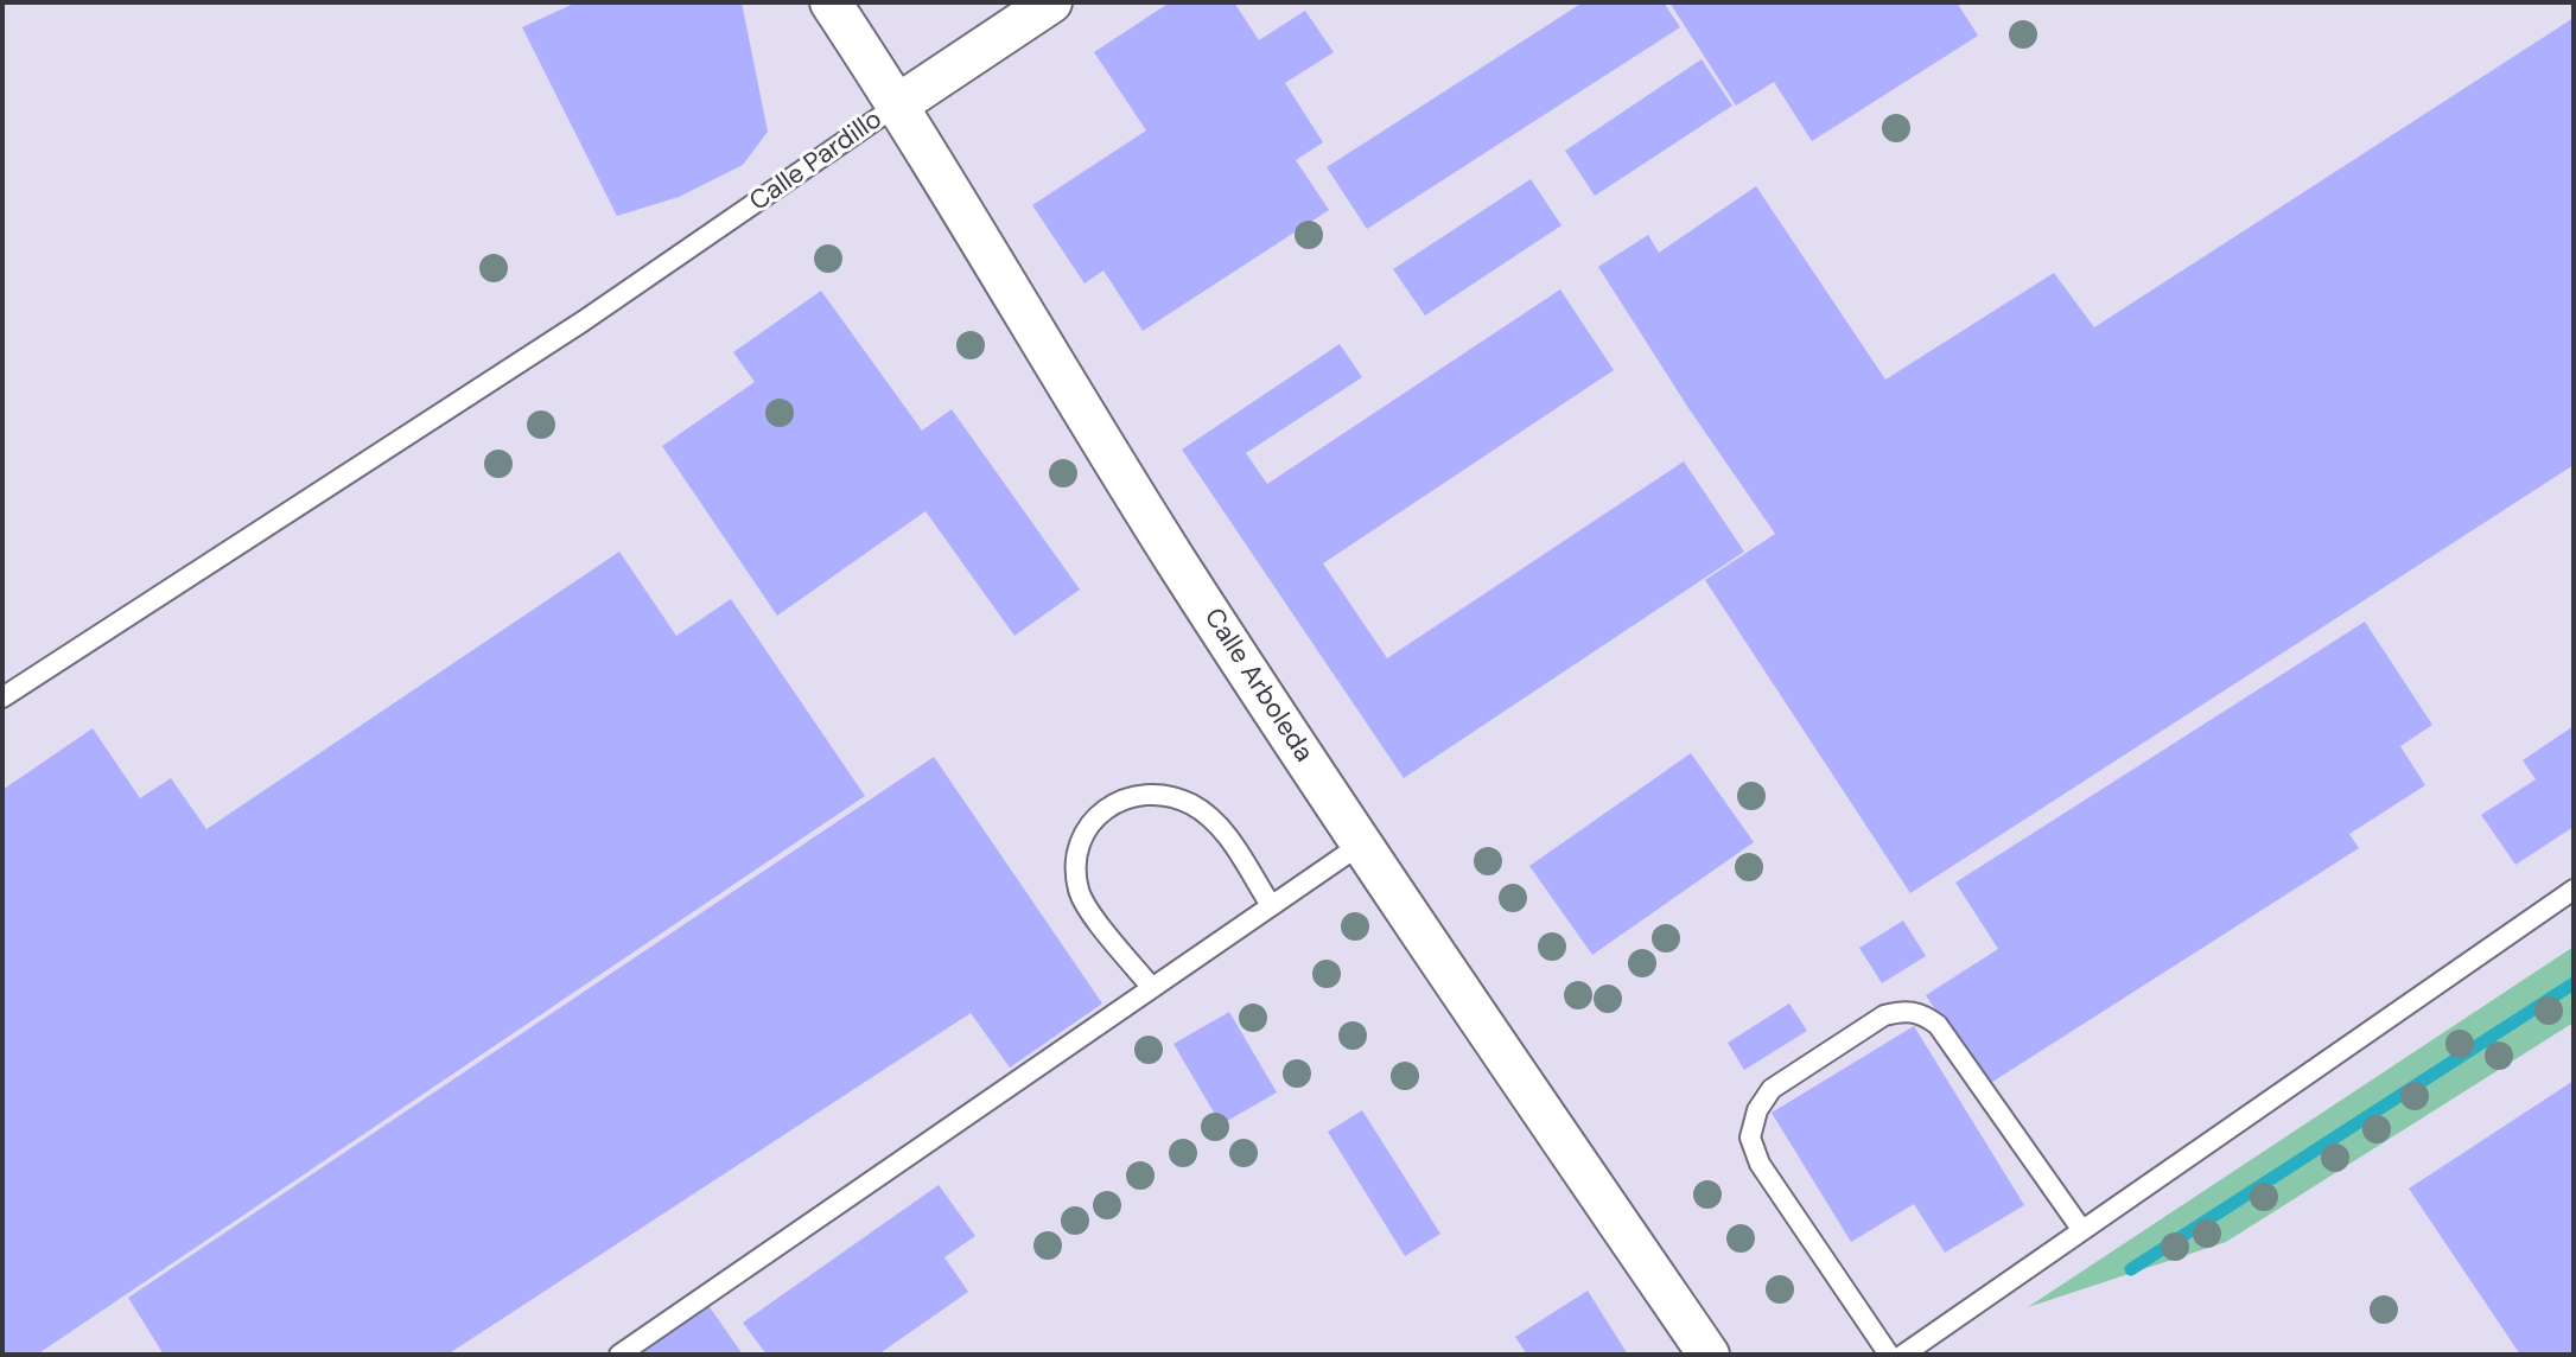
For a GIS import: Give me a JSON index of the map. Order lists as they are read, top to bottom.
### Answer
{
  "streets": {
    "street": ["Calle Pardillo", "Calle Arboleda"]
  },
  "crossings": [
    ["Calle Pardillo", "Calle Arboleda"]
  ]
}
